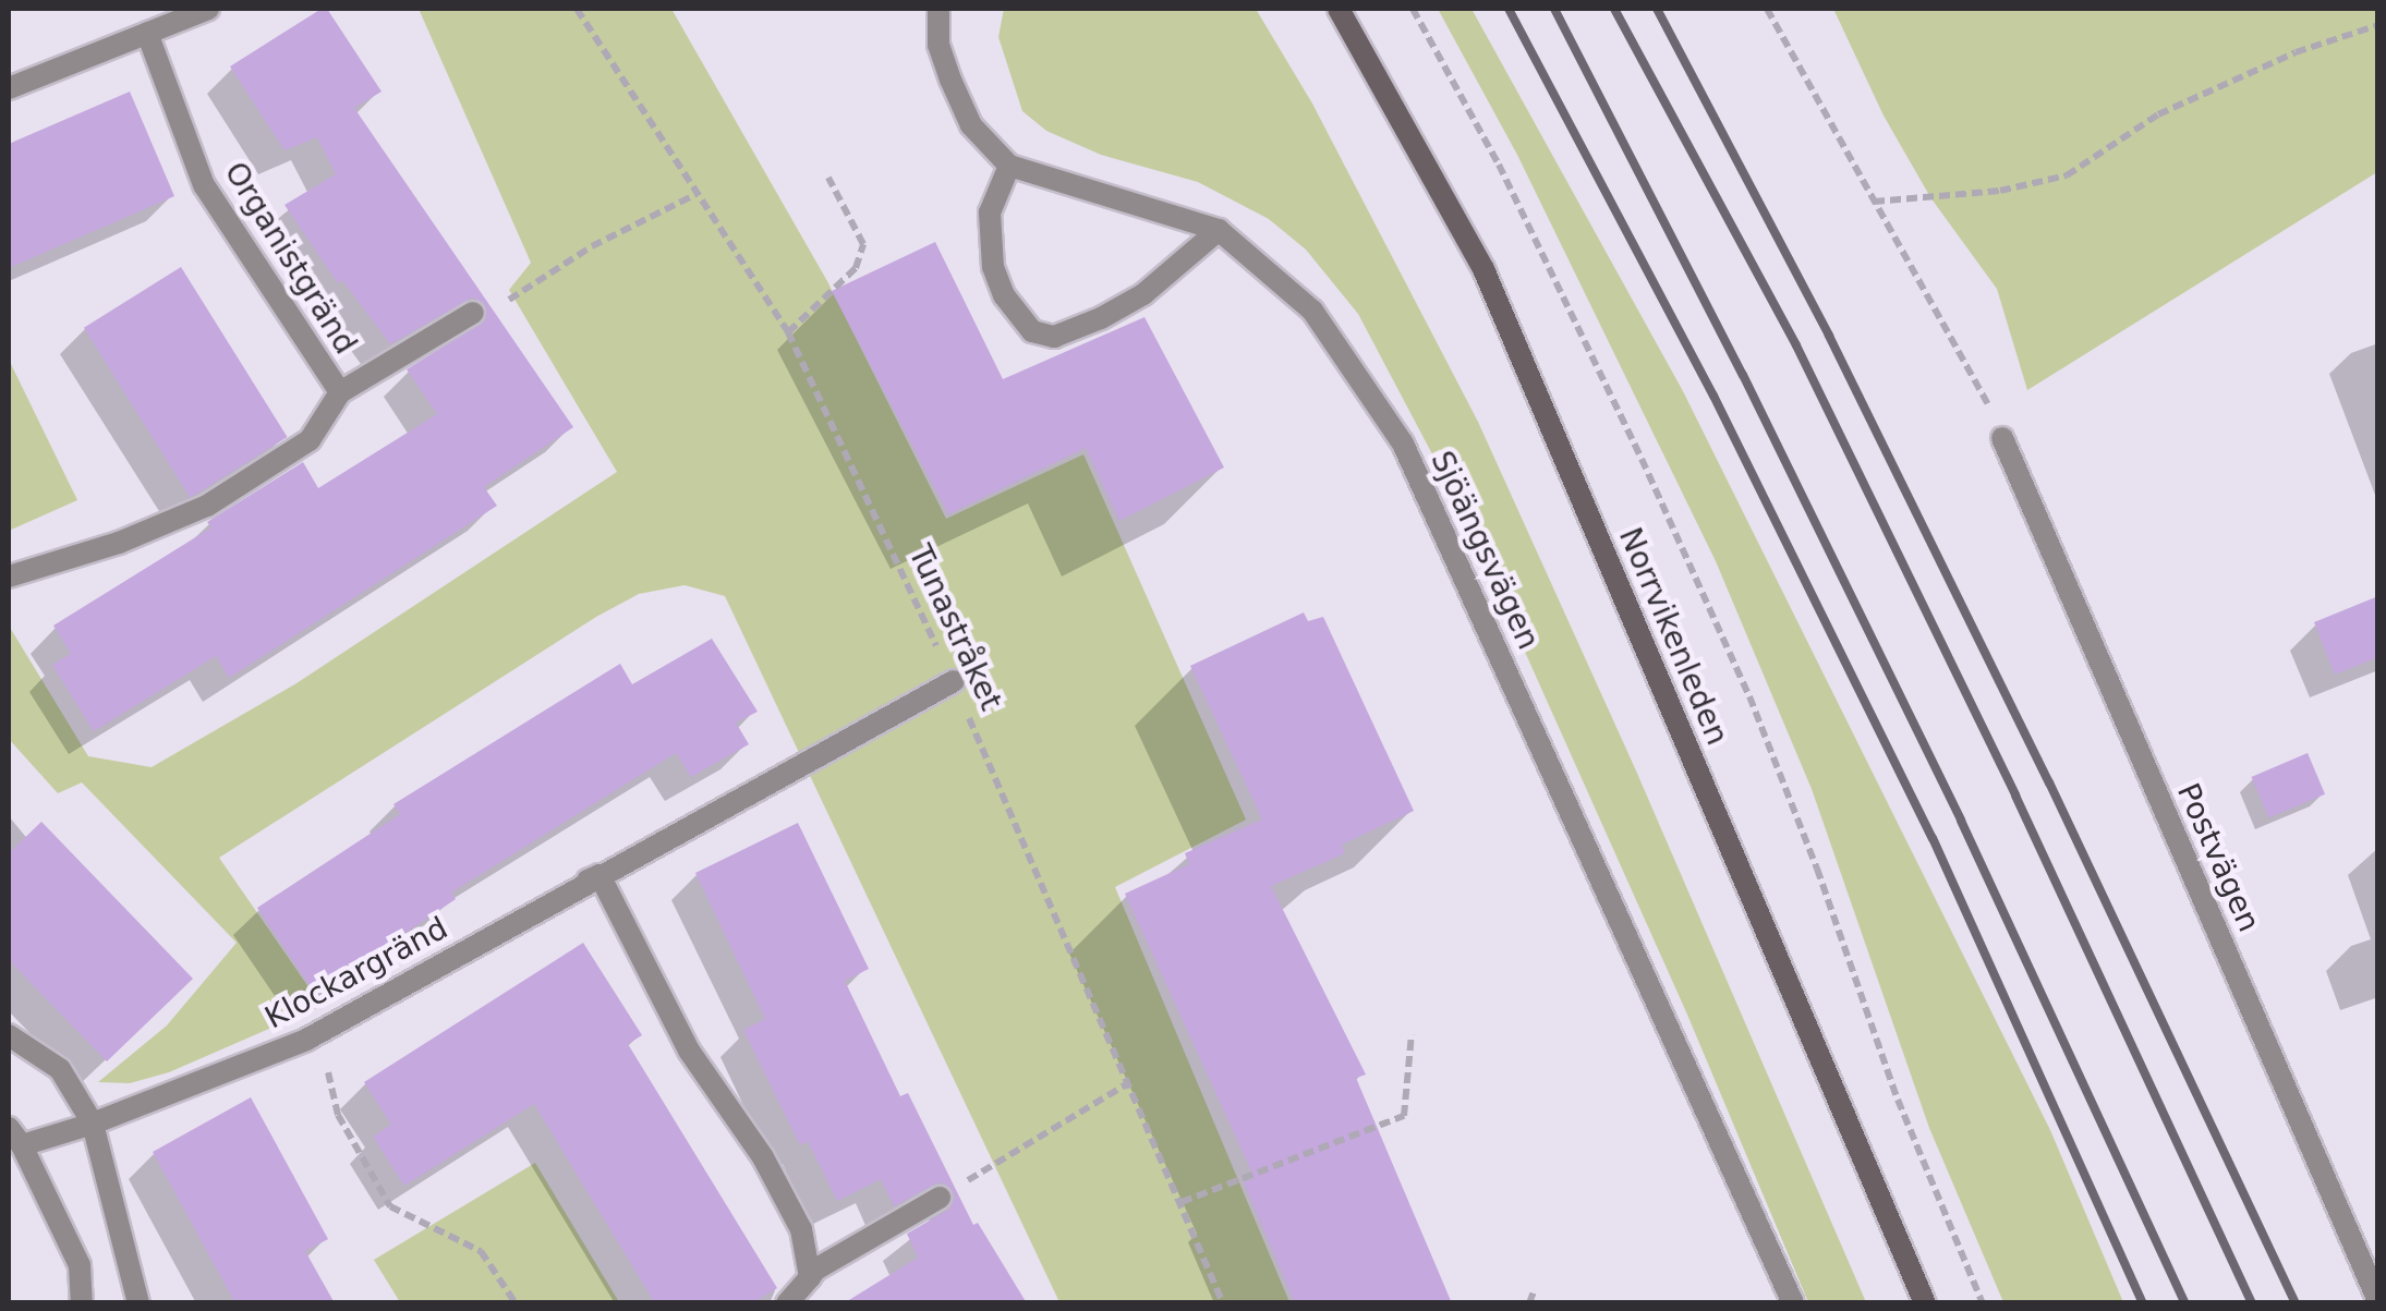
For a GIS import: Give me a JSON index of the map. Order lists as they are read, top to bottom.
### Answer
{
  "streets": {
    "main road": ["Norrvikenleden"],
    "street": [
      "Organistgränd",
      "Sjöängsvägen",
      "Postvägen",
      "Klockargränd"
    ],
    "path": ["Tunastråket"]
  },
  "crossings": [
    ["Tunastråket", "Klockargränd"]
  ]
}
